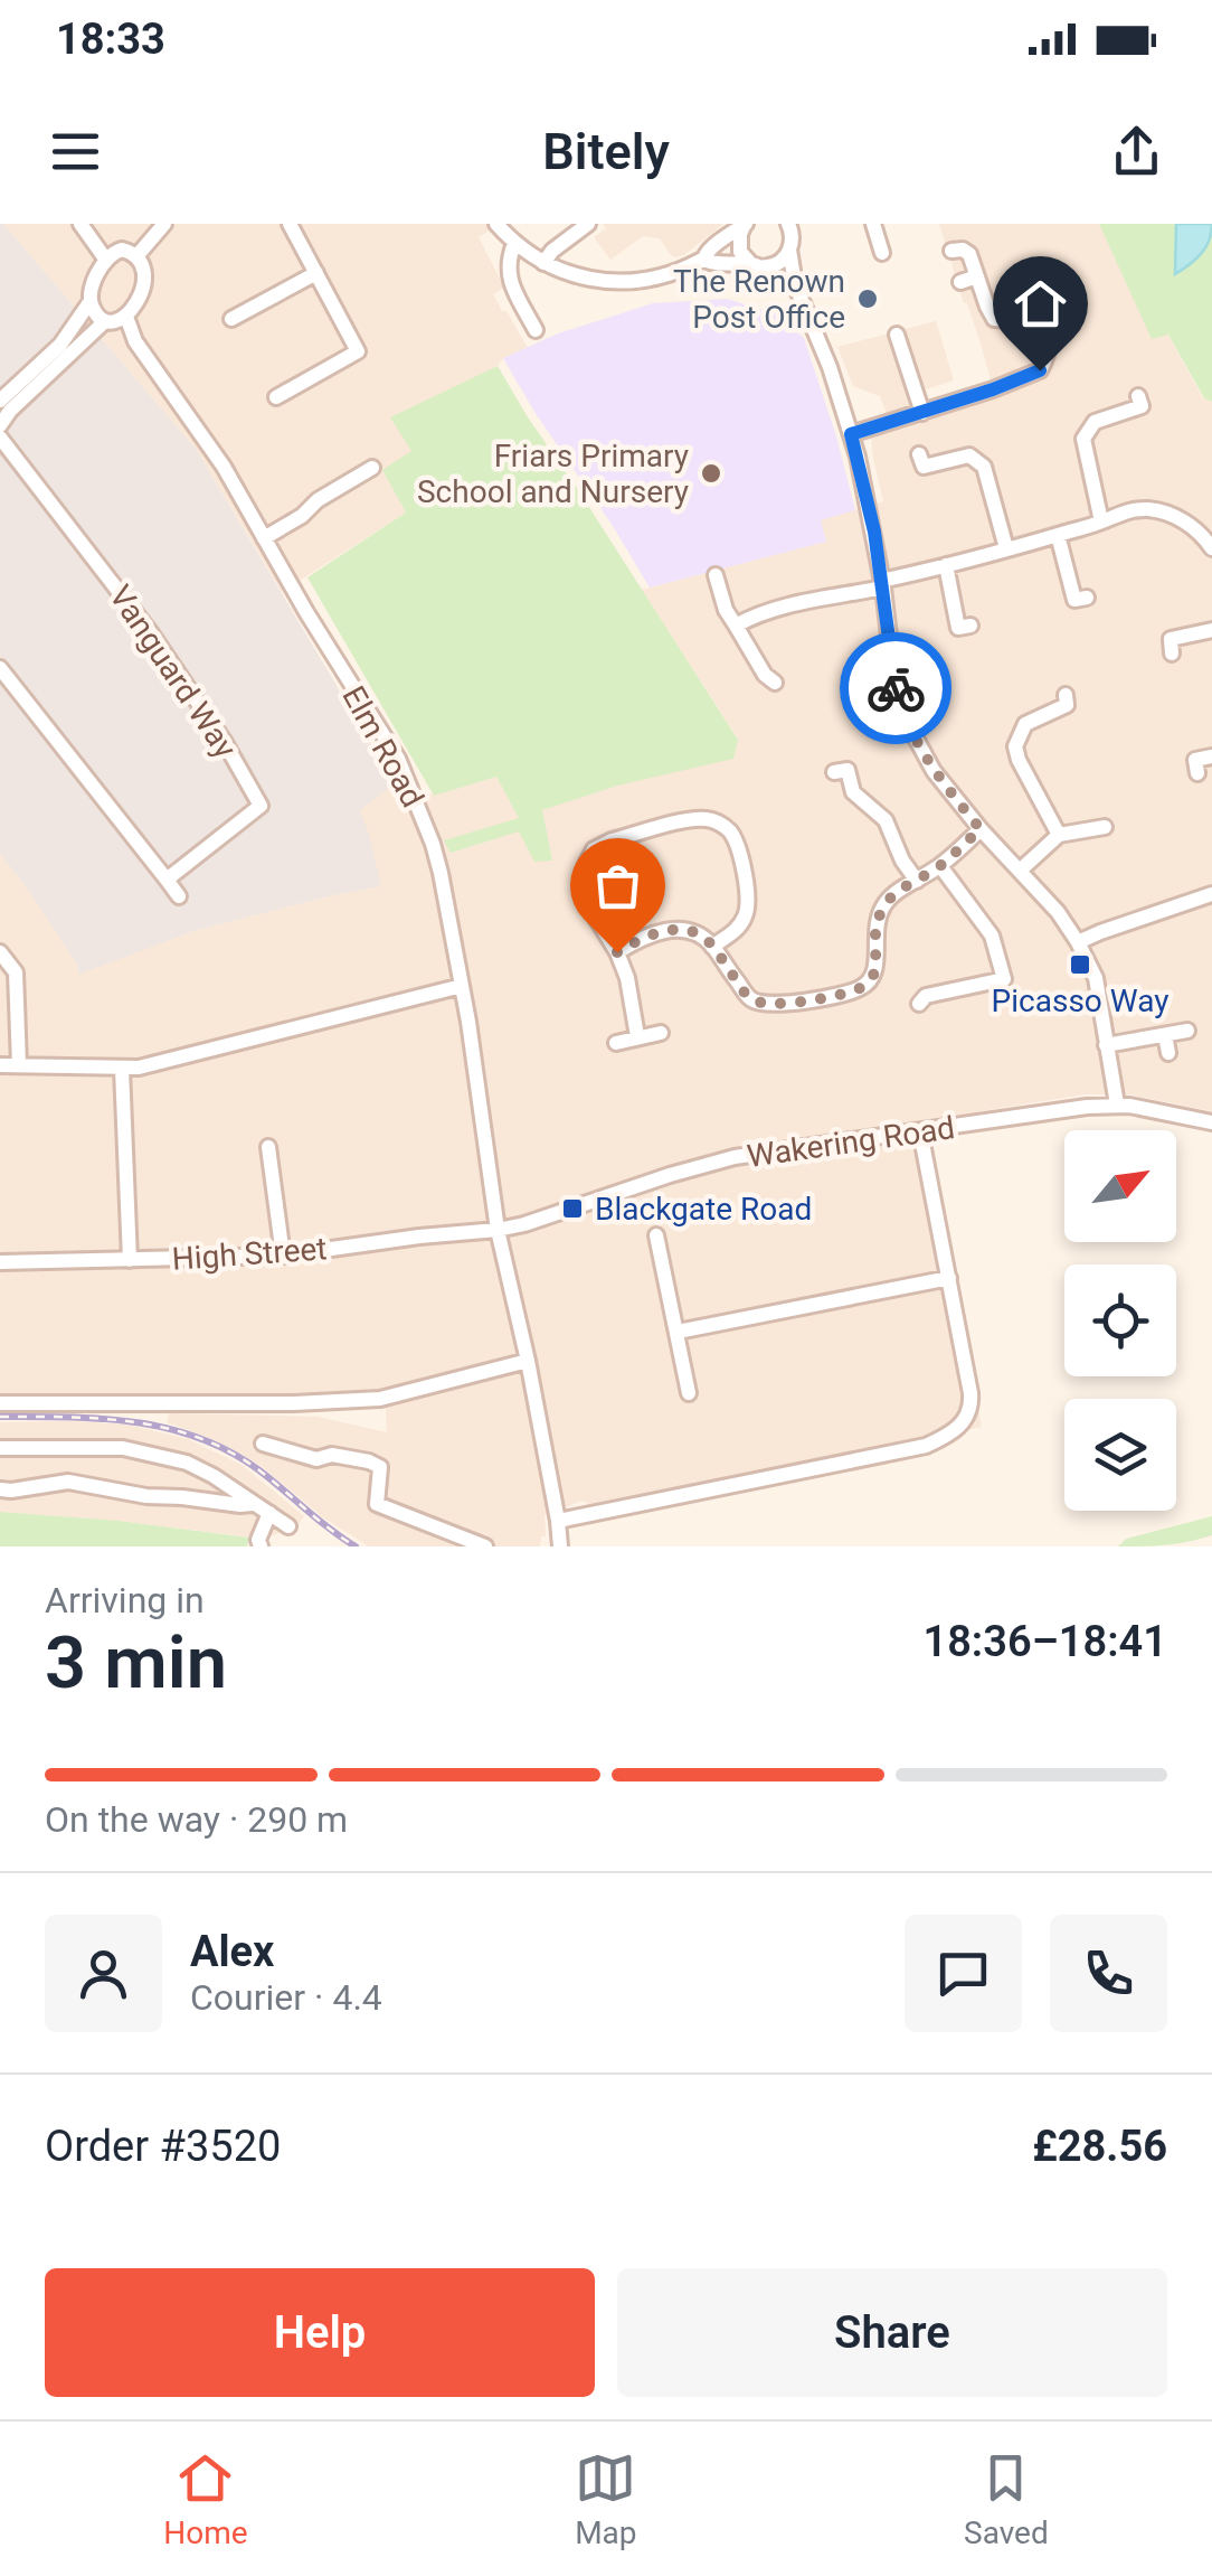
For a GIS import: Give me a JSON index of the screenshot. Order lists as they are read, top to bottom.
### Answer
{
  "streets": {
    "street": [
      "Vanguard Way",
      "Elm Road",
      "Wakering Road",
      "High Street"
    ]
  },
  "crossings": [
    ["Elm Road", "Wakering Road"],
    ["Elm Road", "High Street"],
    ["Wakering Road", "High Street"]
  ],
  "places": {
    "other": ["The Renown Post Office", "Friars Primary School and Nursery"],
    "transit": ["Picasso Way", "Blackgate Road"]
  },
  "north": "top right",
  "page": {
    "status": "18:33",
    "header": "Bitely",
    "heading": ["3 min", "Arriving in", "18:36–18:41"],
    "panel": [
      "Alex",
      "Courier · 4.4",
      "Order #3520",
      "£28.56"
    ],
    "bar": "On the way · 290 m",
    "buttons": ["Help", "Share"],
    "tabs": ["Home", "Map", "Saved"]
  }
}
